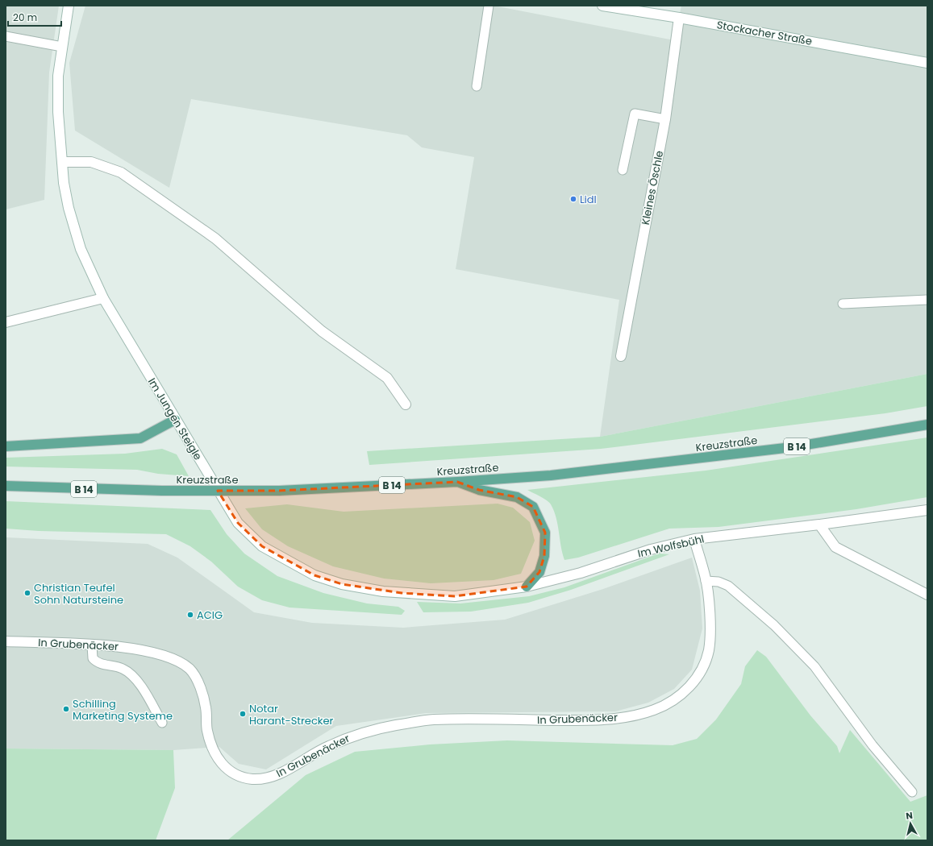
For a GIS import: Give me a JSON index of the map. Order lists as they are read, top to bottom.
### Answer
{
  "streets": {
    "main road": ["Kreuzstraße", "B 14"],
    "street": [
      "Stockacher Straße",
      "Kleines Öschle",
      "Im Jungen Steigle",
      "Im Wolfsbühl",
      "In Grubenäcker"
    ]
  },
  "crossings": [
    ["Stockacher Straße", "Kleines Öschle"],
    ["Im Jungen Steigle", "Im Wolfsbühl"],
    ["Im Wolfsbühl", "In Grubenäcker"]
  ],
  "places": [
    "Lidl",
    "Christian Teufel Sohn Natursteine",
    "ACIG",
    "Schilling Marketing Systeme",
    "Notar Harant-Strecker"
  ],
  "scale_bar": "20 m",
  "north": "top"
}
